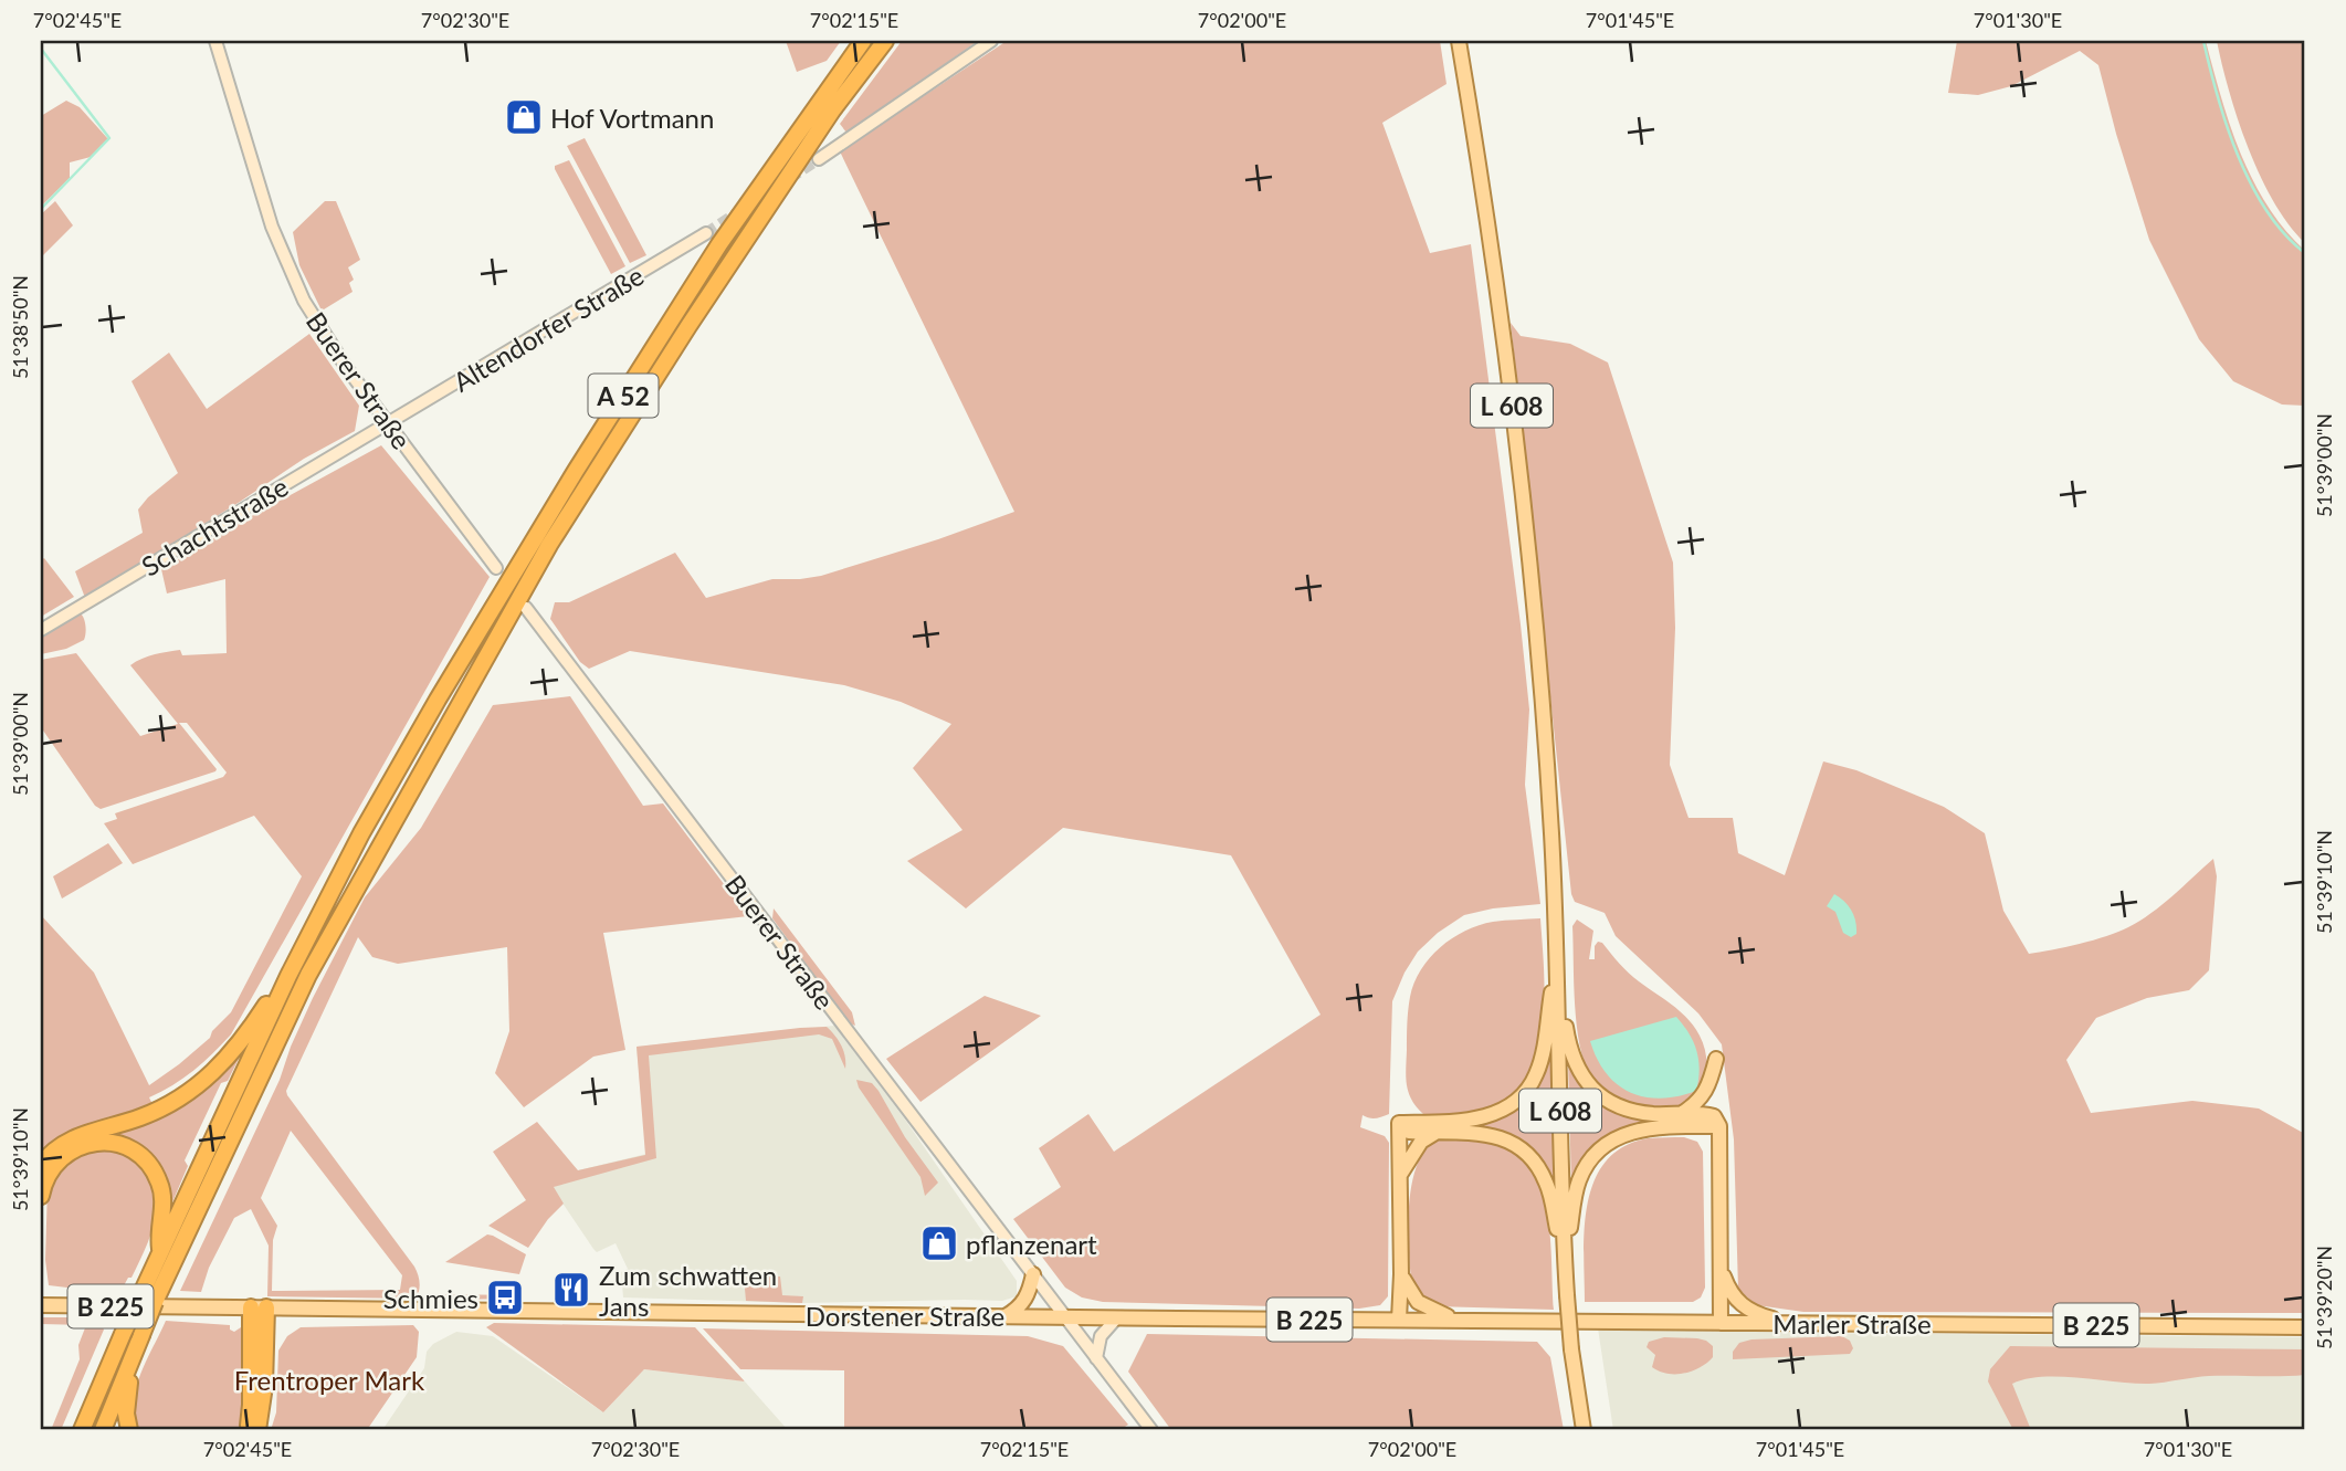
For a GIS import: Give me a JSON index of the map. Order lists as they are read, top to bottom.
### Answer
{
  "streets": {
    "highway": ["A 52"],
    "main road": [
      "Altendorfer Straße",
      "Buerer Straße",
      "L 608",
      "Schachtstraße",
      "B 225",
      "Dorstener Straße",
      "Marler Straße"
    ]
  },
  "crossings": [
    ["Altendorfer Straße", "Buerer Straße"],
    ["Altendorfer Straße", "Schachtstraße"],
    ["Buerer Straße", "Schachtstraße"],
    ["Buerer Straße", "Dorstener Straße"],
    ["Dorstener Straße", "Marler Straße"]
  ],
  "parks": ["Frentroper Mark"],
  "places": {
    "shop": ["Hof Vortmann", "pflanzenart"],
    "restaurant": ["Zum schwatten Jans"],
    "bus stop": ["Schmies"]
  },
  "coordinates": [
    "7°02'45\"E",
    "7°02'30\"E",
    "7°02'15\"E",
    "7°02'00\"E",
    "7°01'45\"E",
    "7°01'30\"E",
    "51°38'50\"N",
    "51°39'00\"N",
    "51°39'10\"N",
    "51°39'20\"N"
  ]
}
